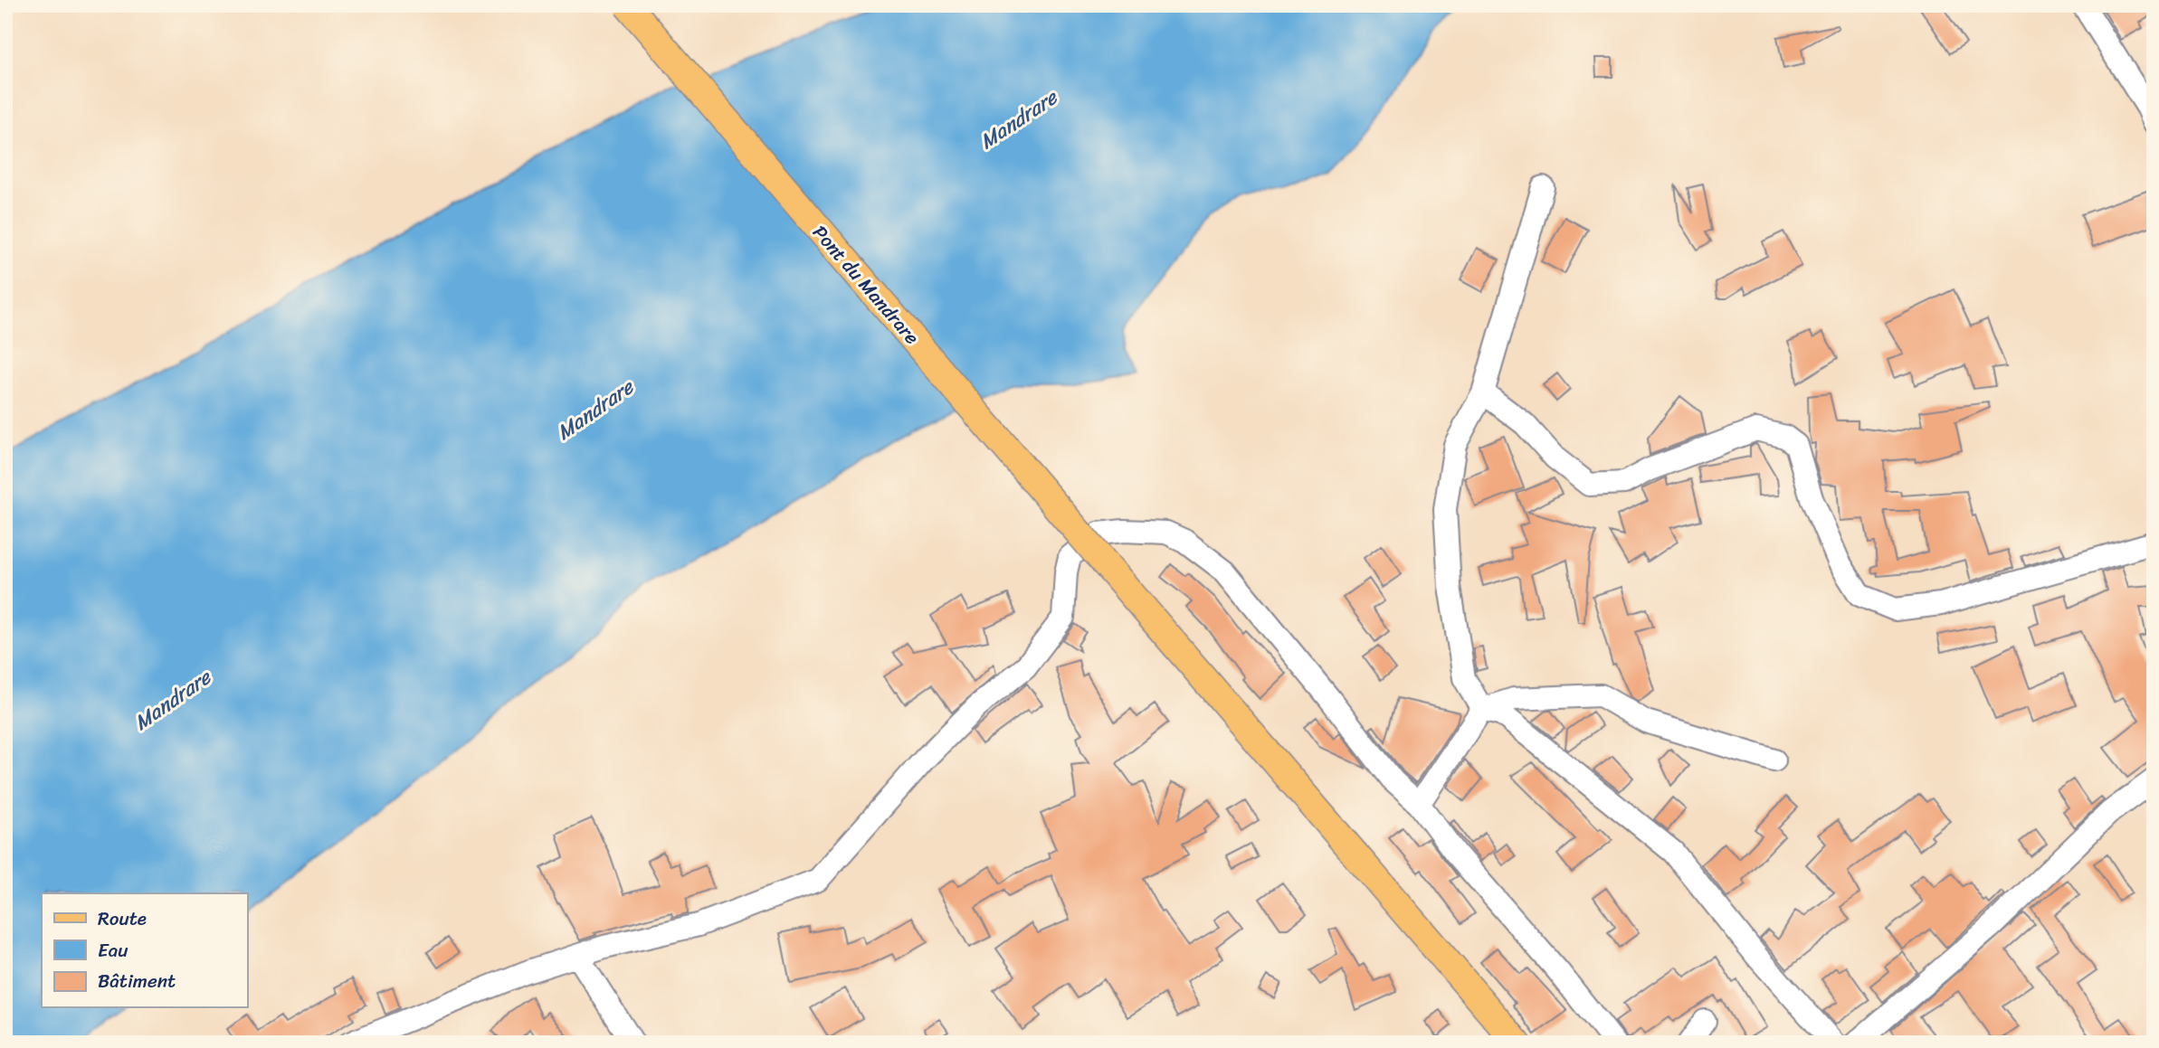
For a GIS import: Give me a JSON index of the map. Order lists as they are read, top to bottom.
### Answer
{
  "streets": {
    "main road": ["Pont du Mandrare"]
  },
  "water": ["Mandrare"],
  "legend": ["Route", "Eau", "Bâtiment"]
}
